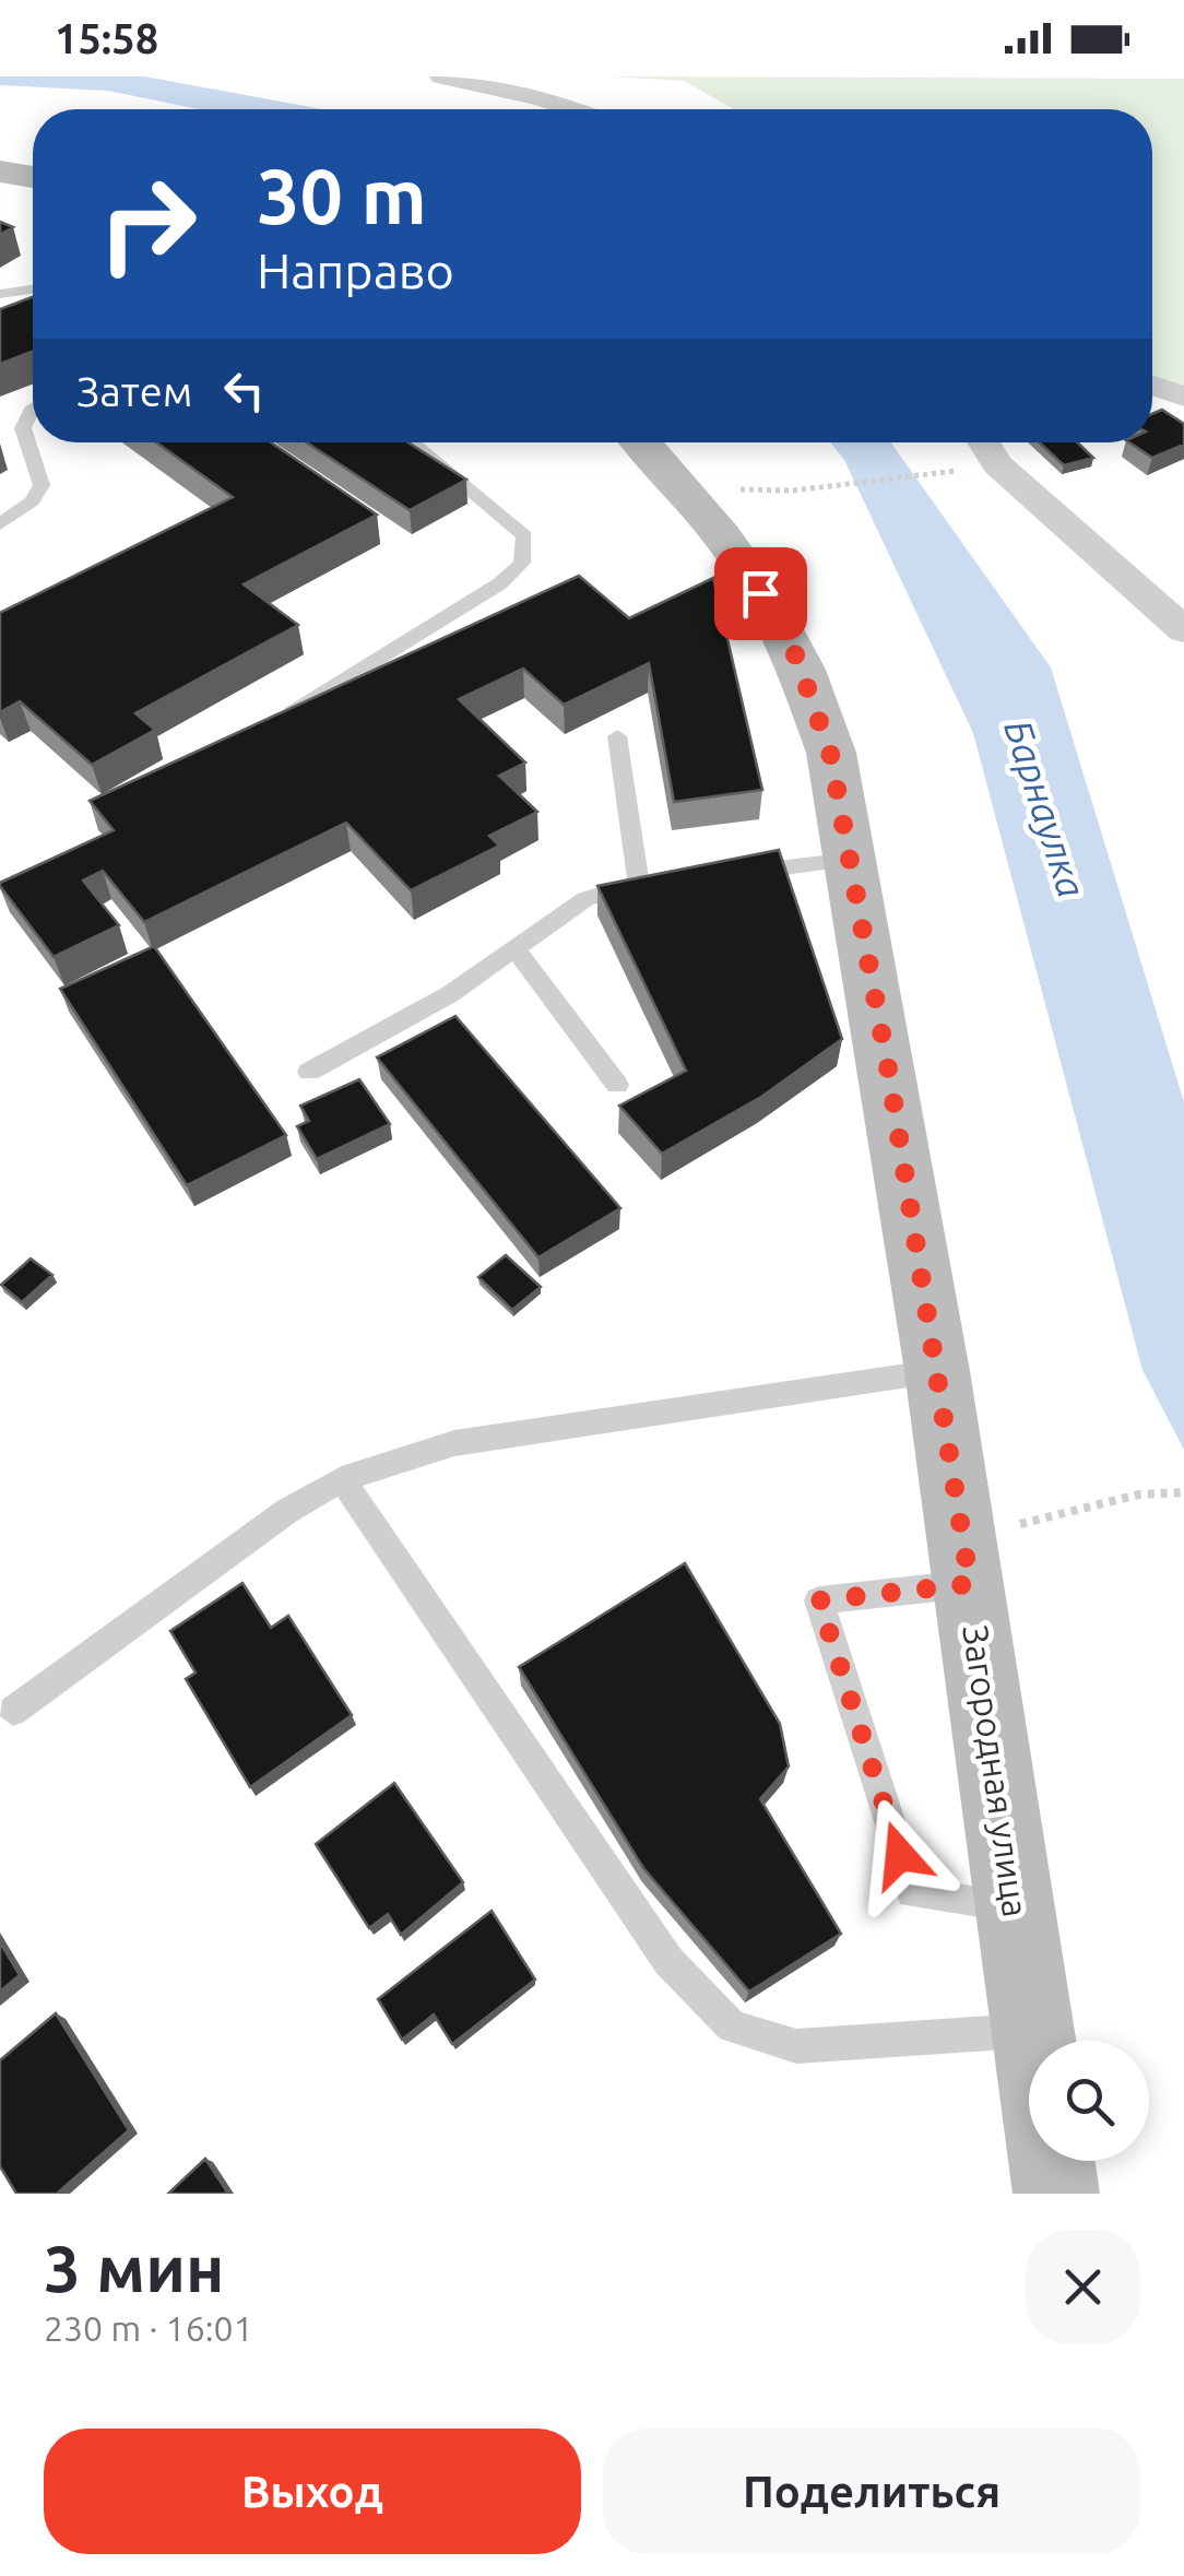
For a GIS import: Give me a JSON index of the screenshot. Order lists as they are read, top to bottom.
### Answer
{
  "streets": {
    "main road": ["Загородная улица"]
  },
  "water": ["Барнаулка"],
  "page": {
    "status": "15:58",
    "turn": ["30 m", "Направо"],
    "then": "Затем",
    "heading": ["3 мин", "230 m · 16:01"],
    "buttons": ["Выход", "Поделиться"]
  }
}
